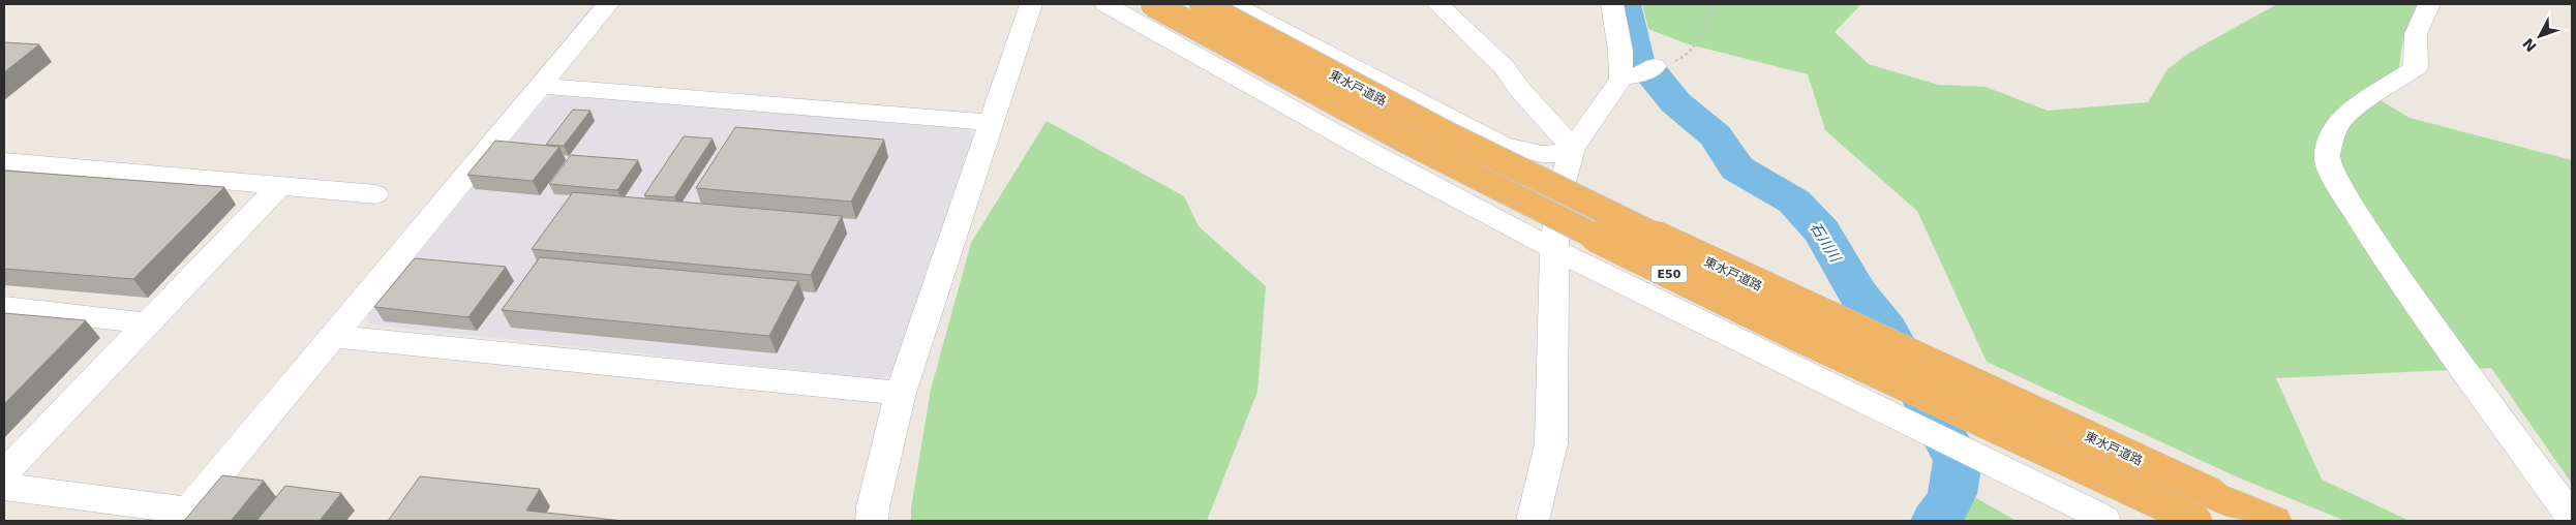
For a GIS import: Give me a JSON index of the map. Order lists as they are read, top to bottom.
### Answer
{
  "streets": {
    "highway": ["東水戸道路", "E50"]
  },
  "water": ["石川川"],
  "north": "bottom left"
}
